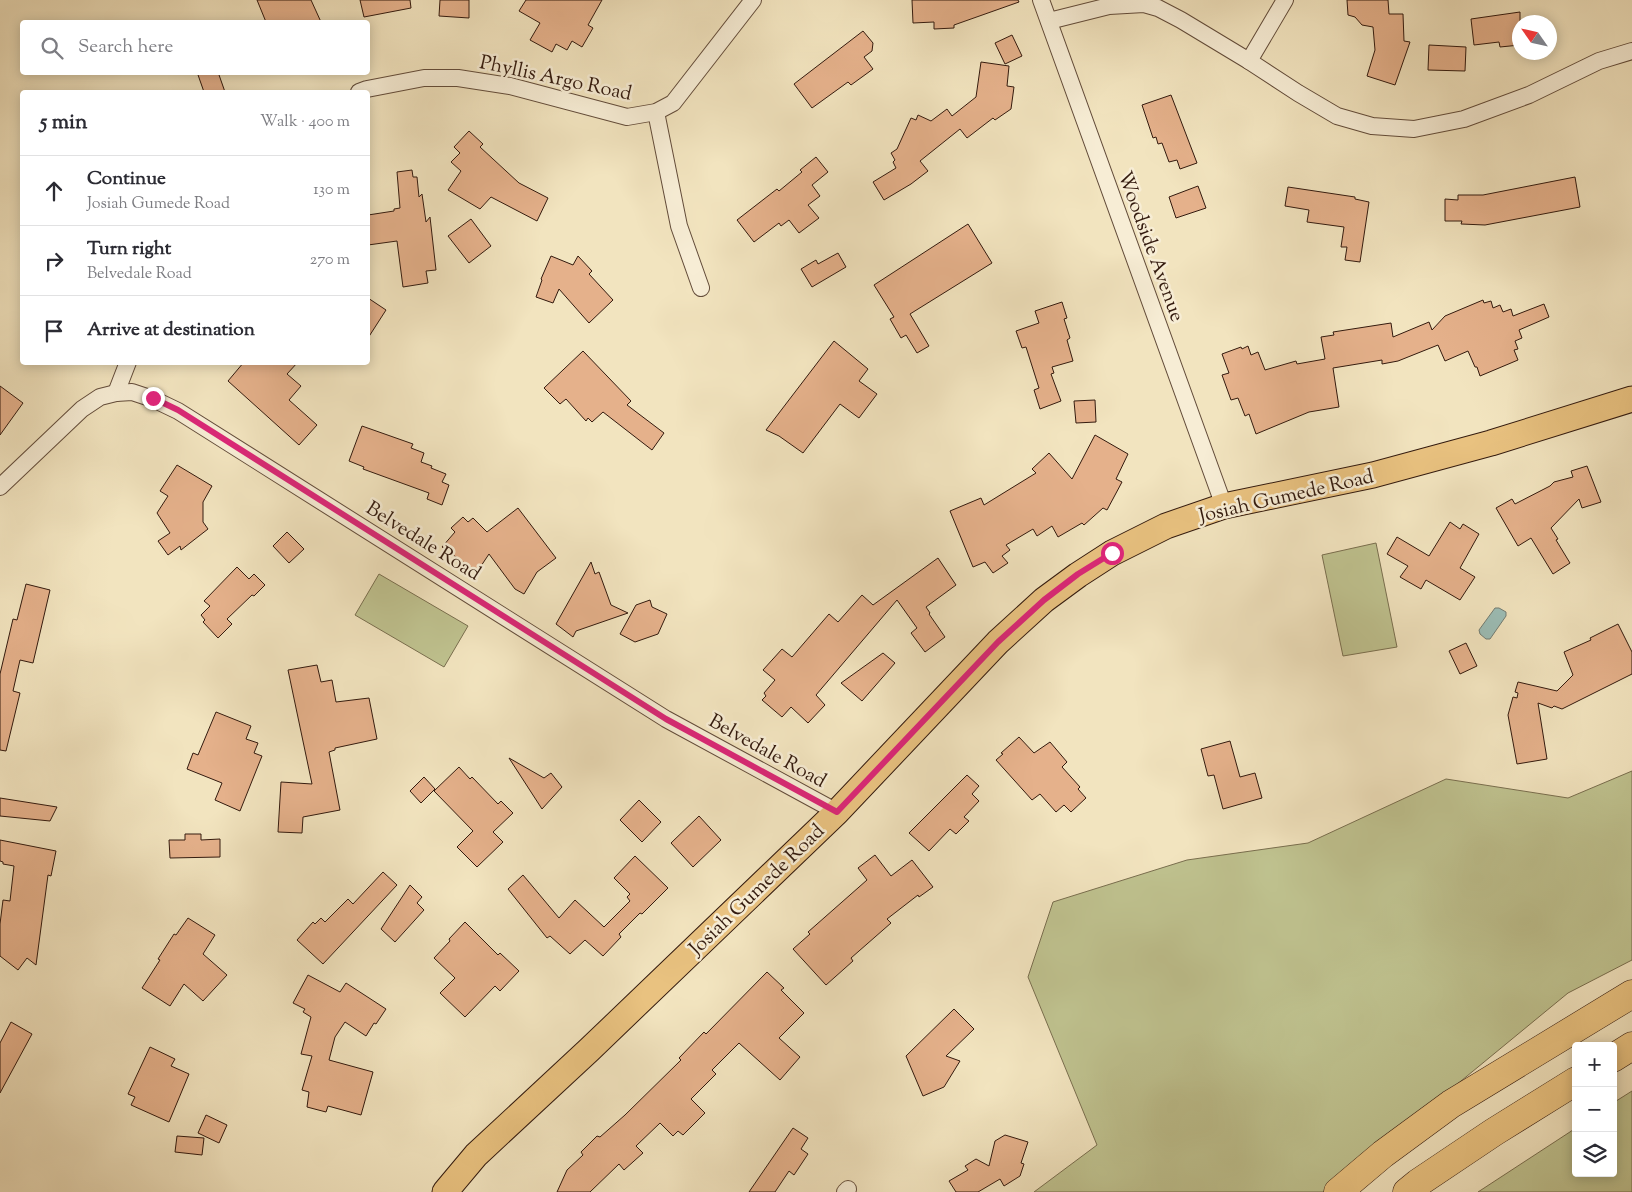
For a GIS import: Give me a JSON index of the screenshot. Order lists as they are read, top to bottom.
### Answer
{
  "streets": {
    "main road": ["Josiah Gumede Road"],
    "street": ["Phyllis Argo Road", "Woodside Avenue", "Belvedale Road"]
  },
  "crossings": [
    ["Woodside Avenue", "Josiah Gumede Road"],
    ["Josiah Gumede Road", "Belvedale Road"]
  ],
  "north": "top left",
  "page": {
    "search": "Search here",
    "heading": ["5 min", "Walk · 400 m"],
    "list": [
      ["Continue", "Josiah Gumede Road", "130 m"],
      ["Turn right", "Belvedale Road", "270 m"],
      "Arrive at destination"
    ],
    "map_buttons": ["+", "−"]
  }
}
